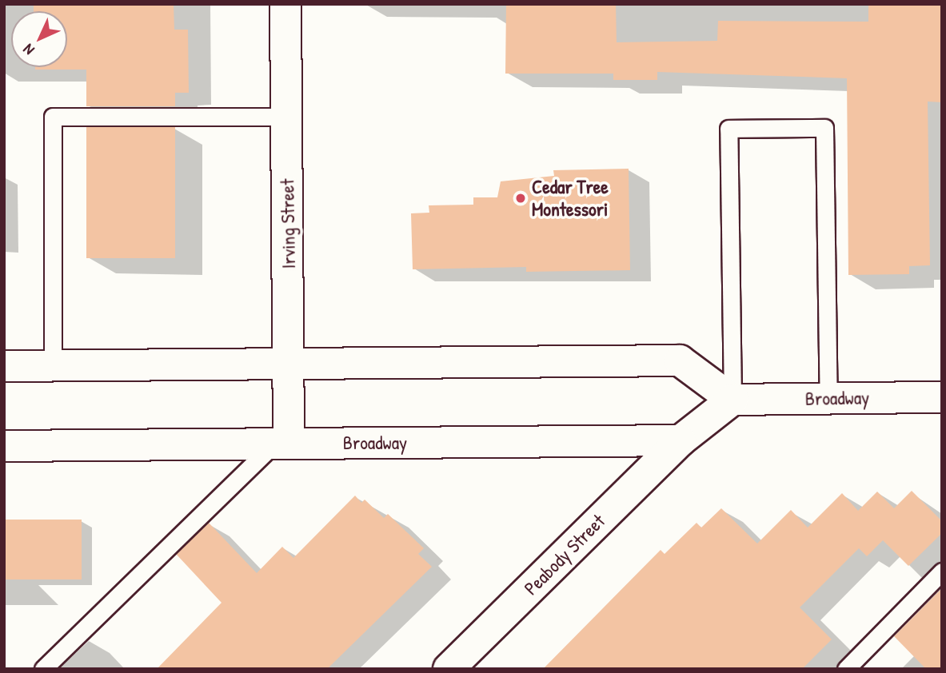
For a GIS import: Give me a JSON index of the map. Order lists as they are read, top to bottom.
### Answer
{
  "streets": {
    "street": ["Irving Street", "Broadway", "Peabody Street"]
  },
  "crossings": [
    ["Irving Street", "Broadway"],
    ["Broadway", "Peabody Street"]
  ],
  "places": ["Cedar Tree Montessori"],
  "north": "bottom left"
}
